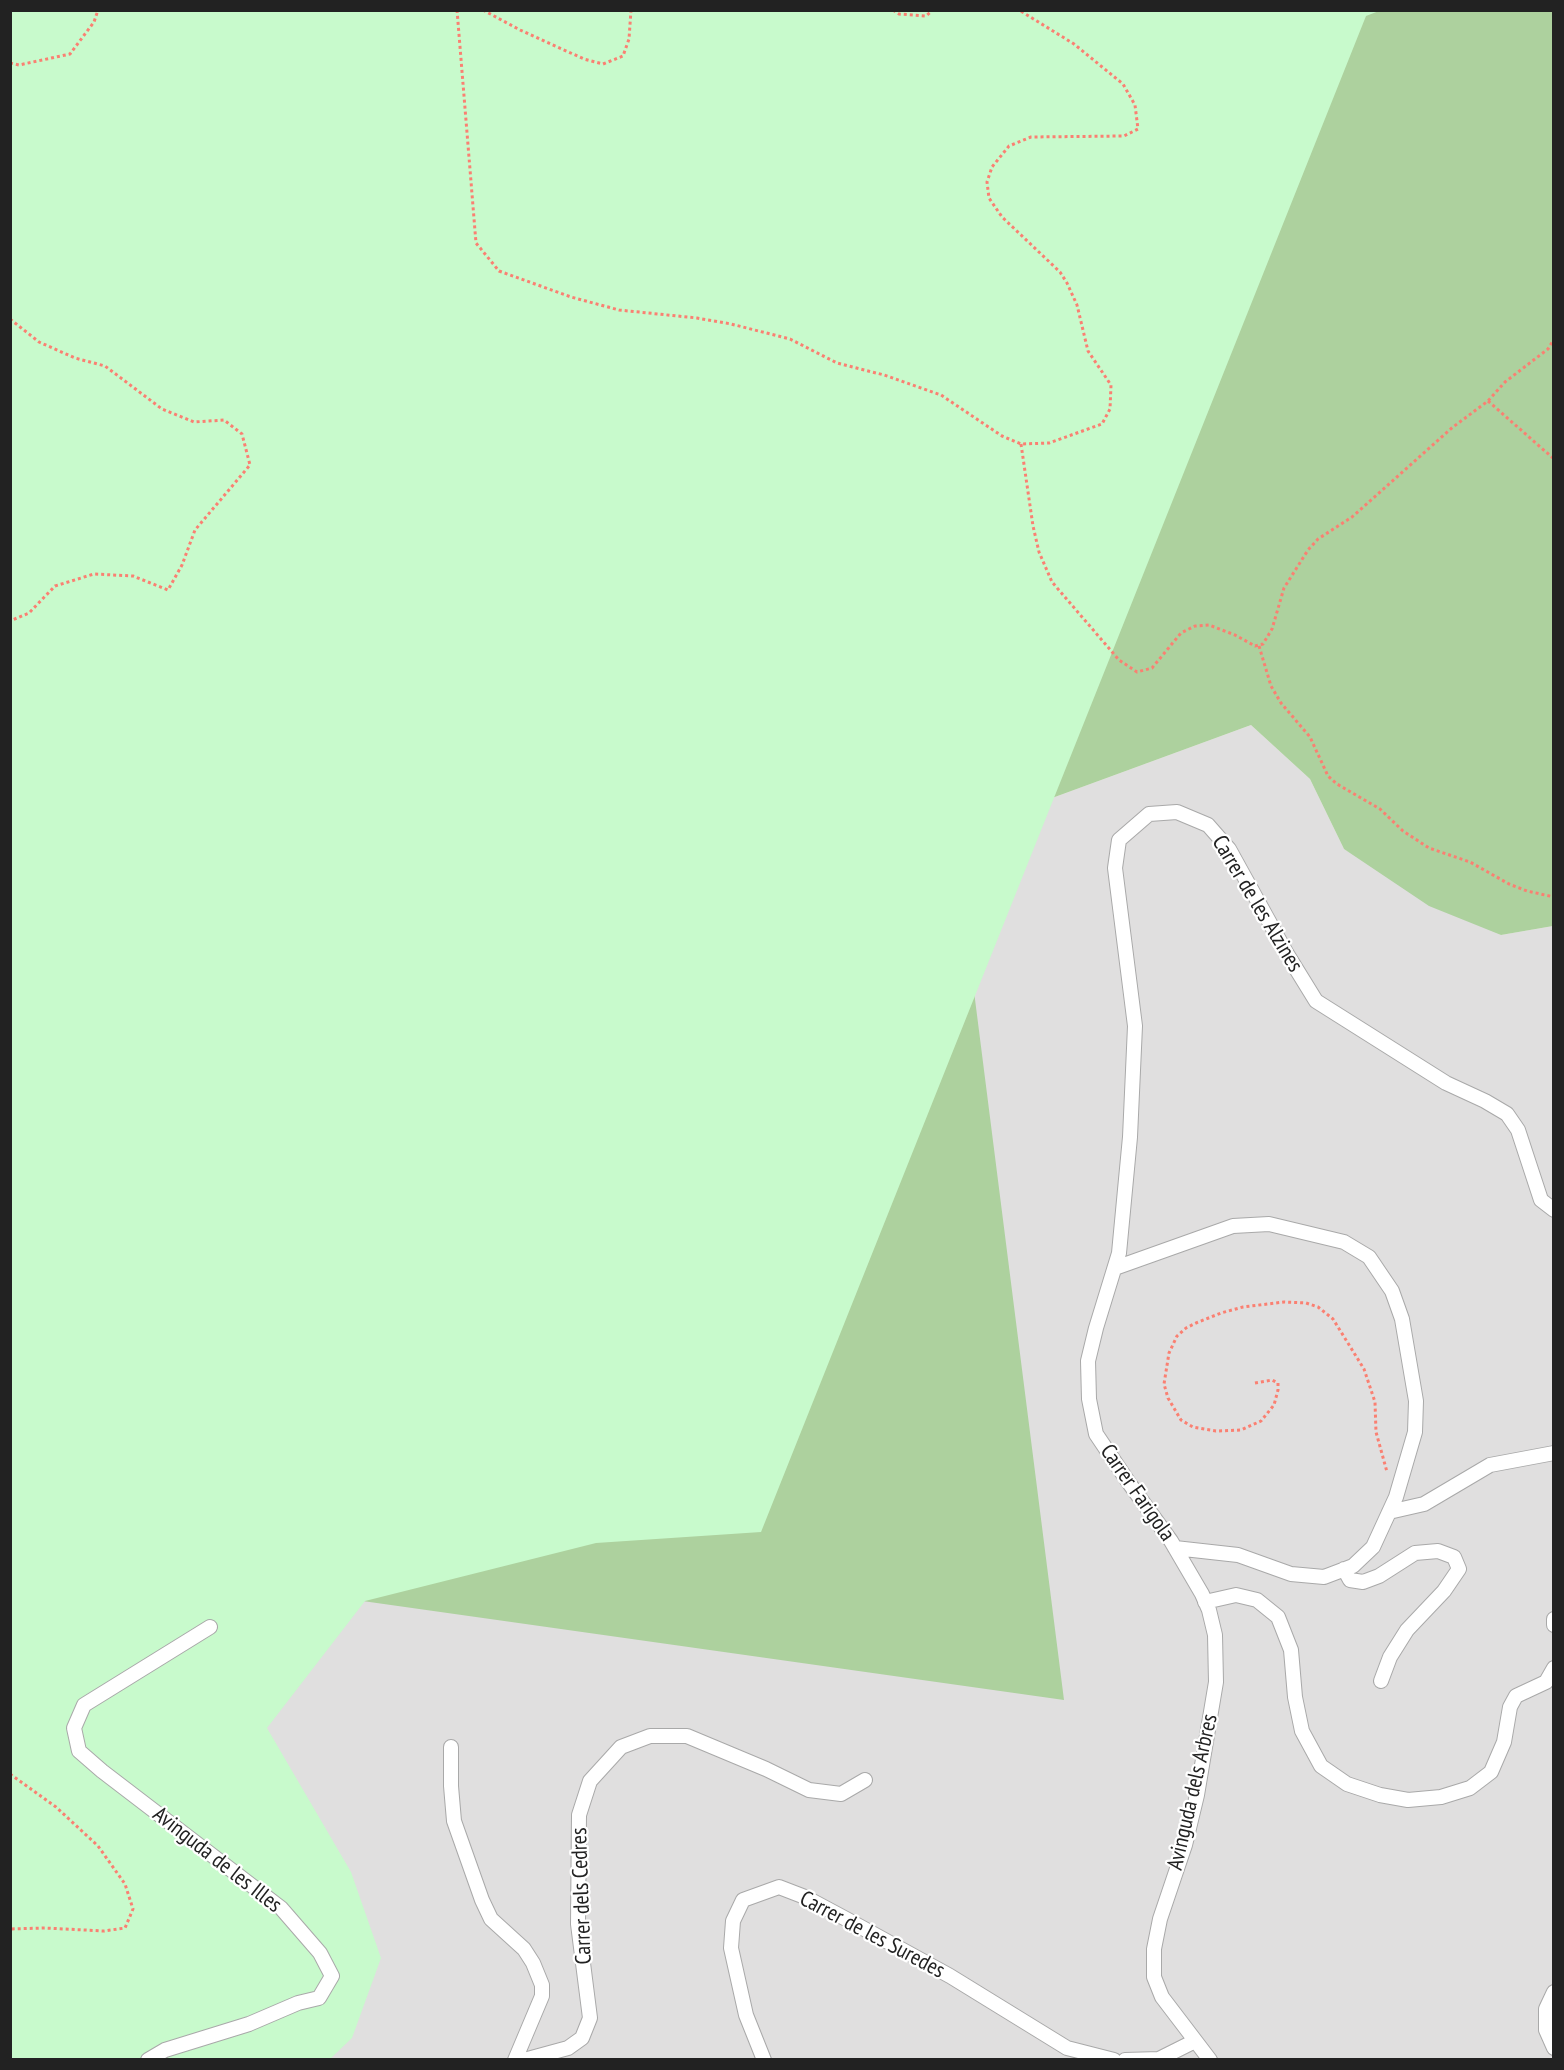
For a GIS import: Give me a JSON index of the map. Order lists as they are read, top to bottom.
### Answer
{
  "streets": {
    "street": [
      "Carrer de les Alzines",
      "Carrer Farigola",
      "Avinguda dels Arbres",
      "Avinguda de les Illes",
      "Carrer dels Cedres",
      "Carrer de les Suredes"
    ]
  },
  "crossings": [
    ["Carrer de les Alzines", "Carrer Farigola"],
    ["Carrer Farigola", "Avinguda dels Arbres"]
  ]
}
